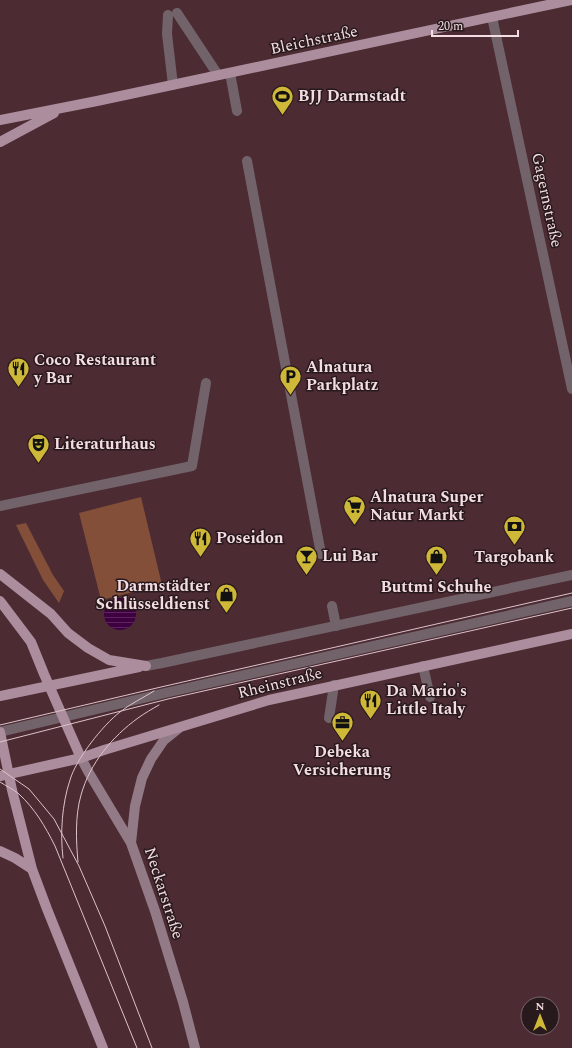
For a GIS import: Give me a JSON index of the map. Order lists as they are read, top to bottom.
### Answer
{
  "streets": {
    "main road": ["Bleichstraße", "Rheinstraße", "Neckarstraße"],
    "street": ["Gagernstraße"]
  },
  "crossings": [
    ["Bleichstraße", "Gagernstraße"],
    ["Rheinstraße", "Neckarstraße"]
  ],
  "places": {
    "sports": ["BJJ Darmstadt"],
    "restaurant": ["Coco Restaurant y Bar", "Poseidon", "Da Mario's Little Italy"],
    "parking": ["Alnatura Parkplatz"],
    "theatre": ["Literaturhaus"],
    "supermarket": ["Alnatura Super Natur Markt"],
    "bank": ["Targobank"],
    "bar": ["Lui Bar"],
    "shop": ["Buttmi Schuhe", "Darmstädter Schlüsseldienst"],
    "office": ["Debeka Versicherung"]
  },
  "scale_bar": "20 m",
  "north": "top"
}
